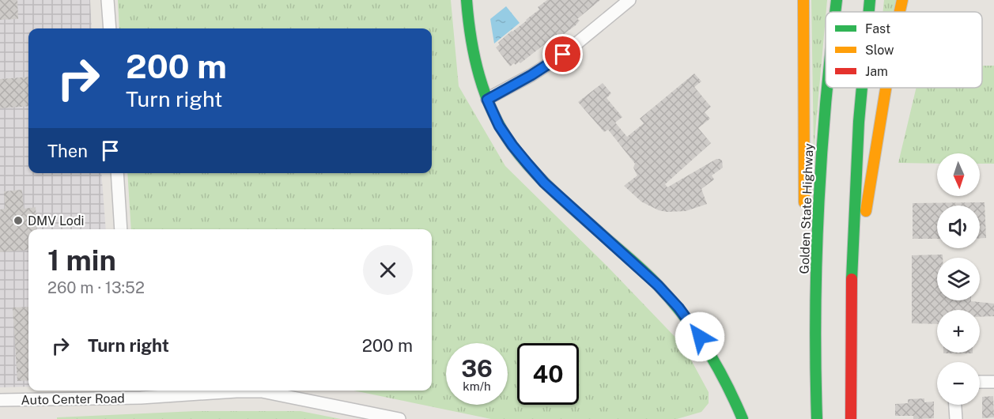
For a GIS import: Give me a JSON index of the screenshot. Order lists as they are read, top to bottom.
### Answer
{
  "streets": {
    "main road": ["Golden State Highway"],
    "street": ["Auto Center Road"]
  },
  "places": ["DMV Lodi"],
  "legend": ["Fast", "Slow", "Jam"],
  "north": "bottom",
  "page": {
    "turn": ["200 m", "Turn right"],
    "then": "Then",
    "map_buttons": ["+", "−"],
    "heading": ["1 min", "260 m · 13:52"],
    "list": [
      {
        "name": "Turn right",
        "value": "200 m"
      }
    ],
    "speed": "36 km/h",
    "limit": "40"
  }
}
